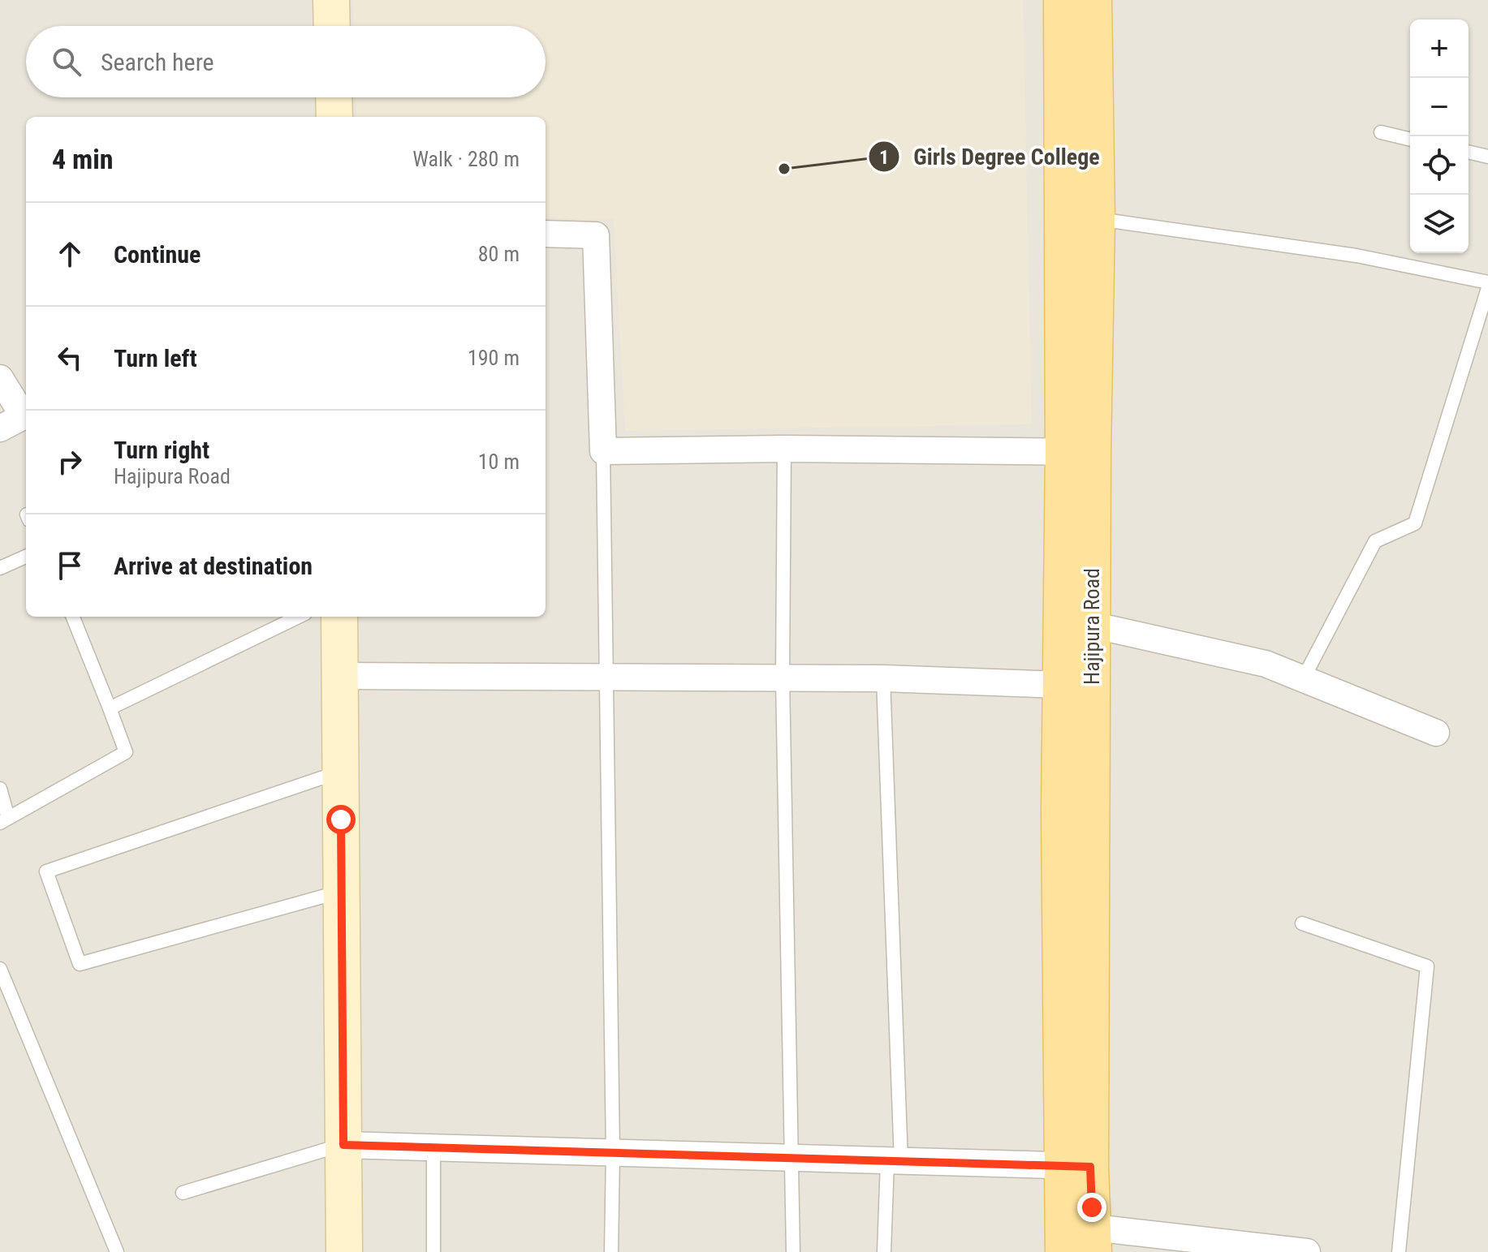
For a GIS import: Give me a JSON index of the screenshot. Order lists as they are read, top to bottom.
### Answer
{
  "streets": {
    "main road": ["Hajipura Road"]
  },
  "places": ["Girls Degree College"],
  "page": {
    "map_buttons": ["+", "−"],
    "search": "Search here",
    "heading": ["4 min", "Walk · 280 m"],
    "list": [
      ["Continue", "80 m"],
      ["Turn left", "190 m"],
      ["Turn right", "Hajipura Road", "10 m"],
      "Arrive at destination"
    ]
  }
}
